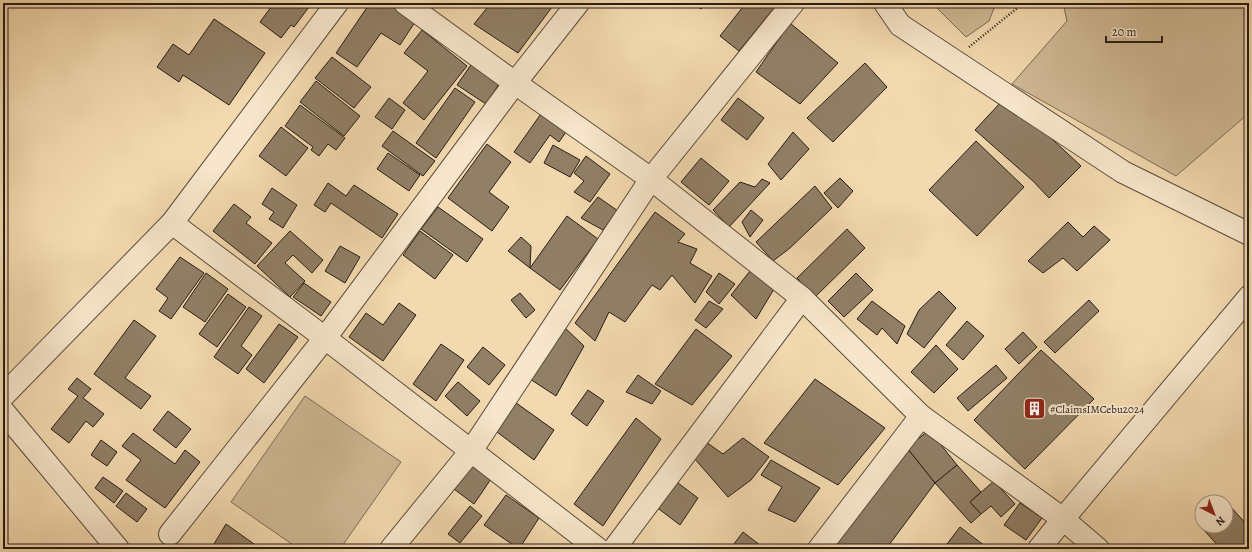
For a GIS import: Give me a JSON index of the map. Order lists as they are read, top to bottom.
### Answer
{
  "places": {
    "building": ["#ClaimsIMCebu2024"]
  },
  "scale_bar": "20 m",
  "north": "bottom right"
}
